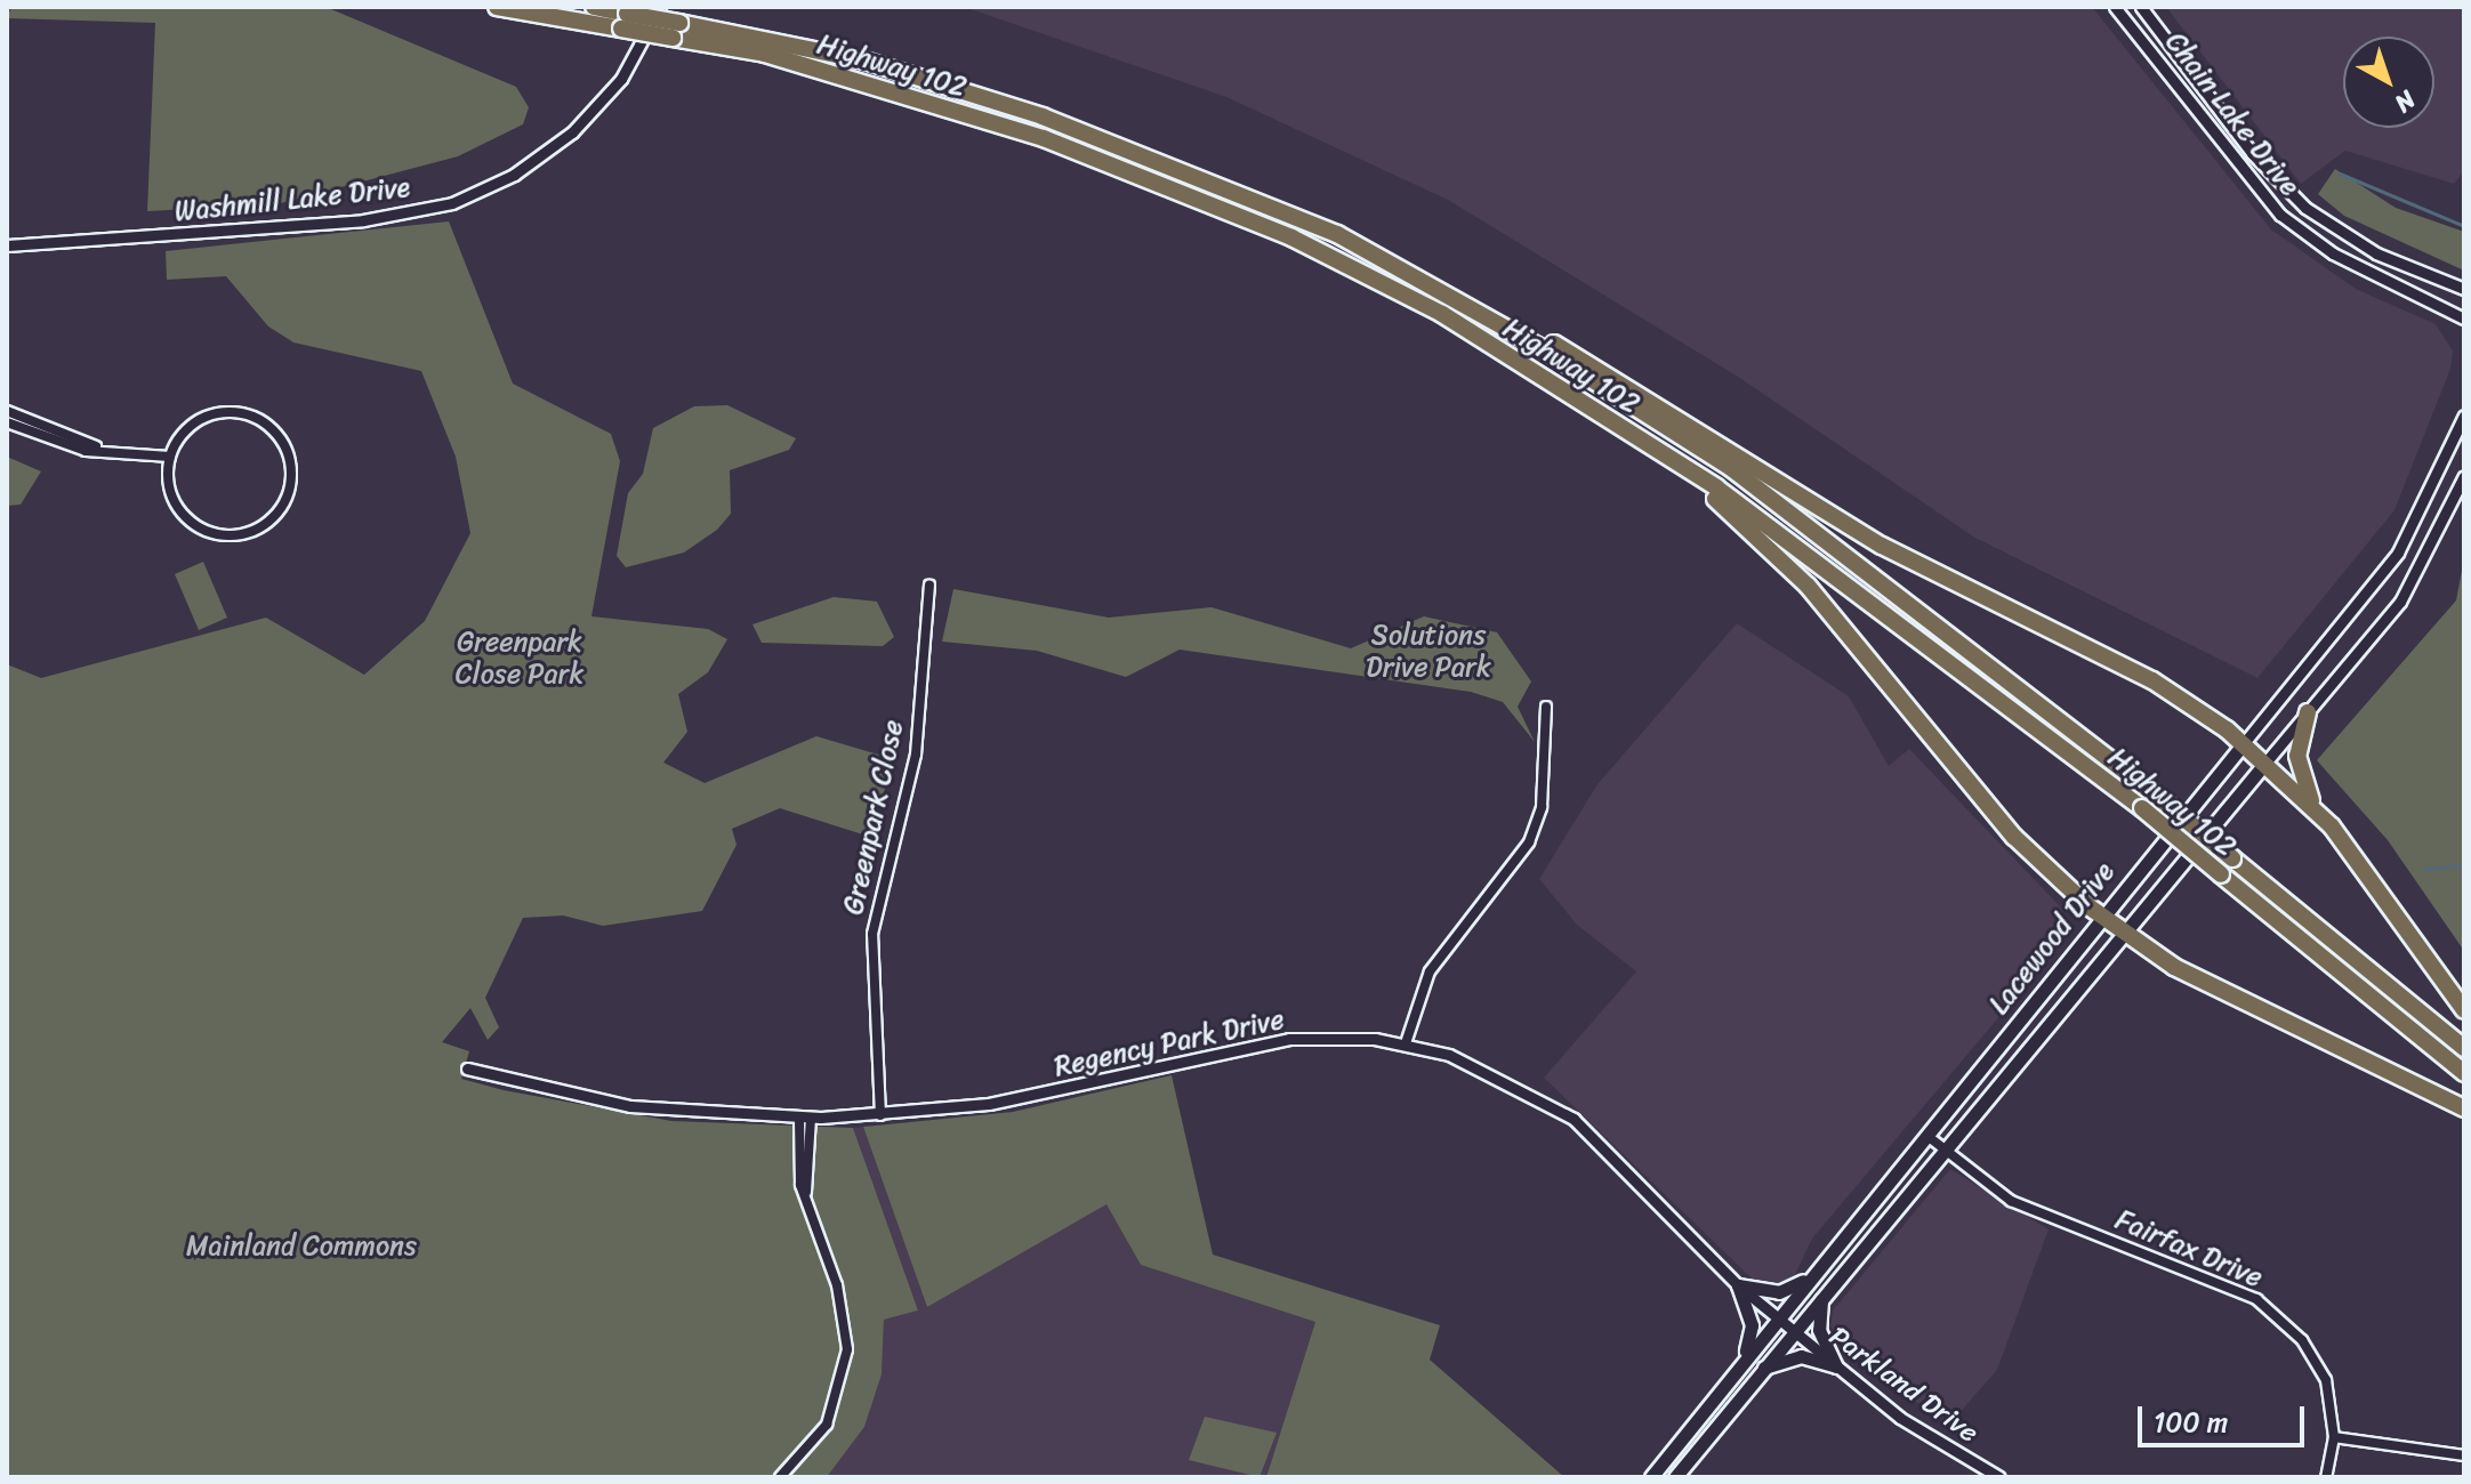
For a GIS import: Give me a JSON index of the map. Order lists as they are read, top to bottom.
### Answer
{
  "streets": {
    "highway": ["Highway 102"],
    "main road": ["Lacewood Drive"],
    "street": [
      "Chain Lake Drive",
      "Washmill Lake Drive",
      "Greenpark Close",
      "Regency Park Drive",
      "Fairfax Drive",
      "Parkland Drive"
    ]
  },
  "crossings": [
    ["Greenpark Close", "Regency Park Drive"],
    ["Lacewood Drive", "Regency Park Drive"],
    ["Lacewood Drive", "Fairfax Drive"],
    ["Lacewood Drive", "Parkland Drive"],
    ["Regency Park Drive", "Parkland Drive"]
  ],
  "parks": ["Solutions Drive Park", "Greenpark Close Park", "Mainland Commons"],
  "scale_bar": "100 m",
  "north": "bottom right"
}
